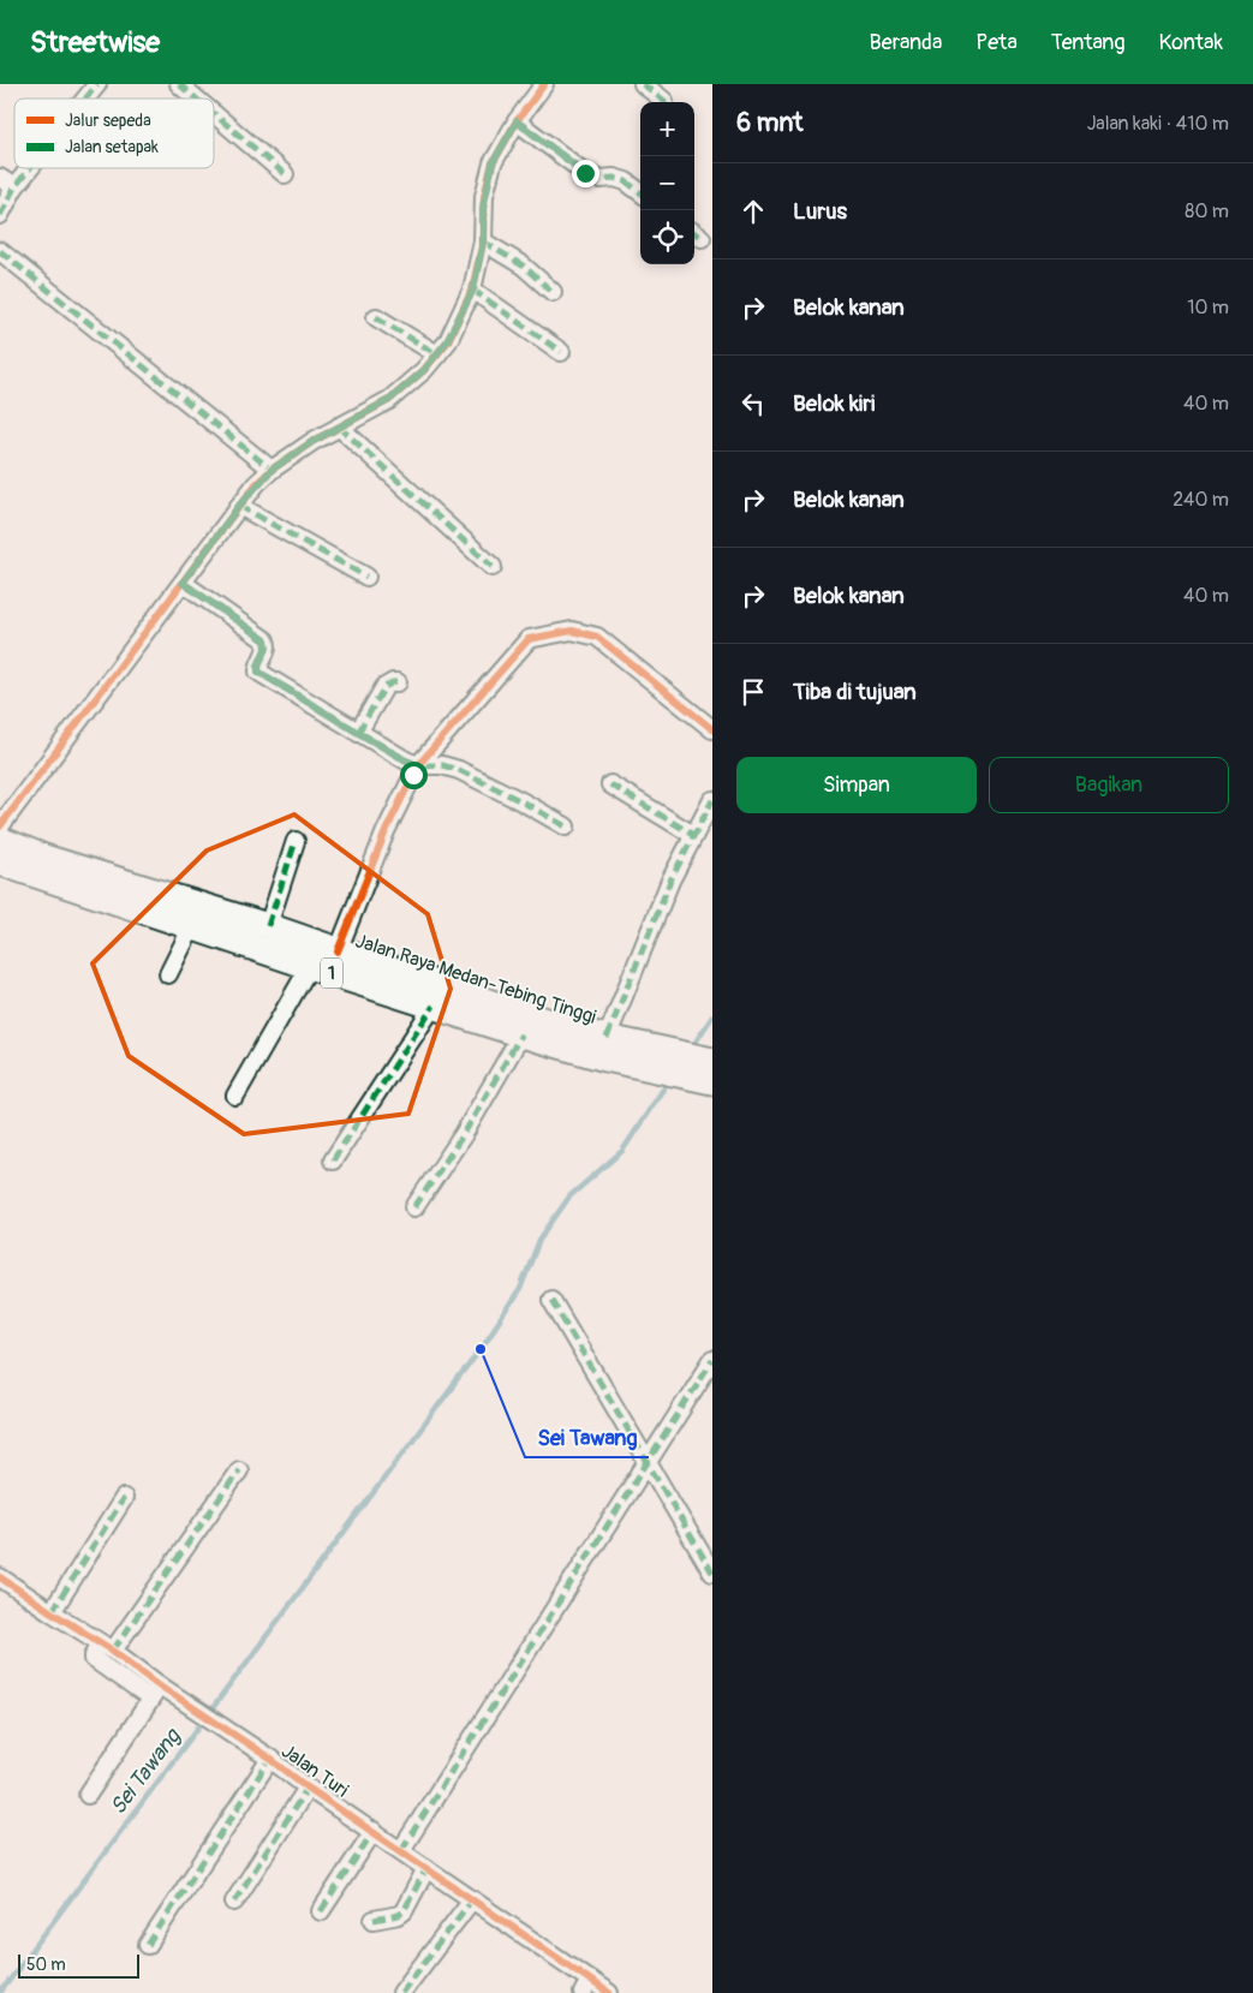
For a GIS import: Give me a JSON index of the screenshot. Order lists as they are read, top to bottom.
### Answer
{
  "streets": {
    "highway": ["1", "Jalan Raya Medan-Tebing Tinggi"],
    "street": ["Jalan Turi"]
  },
  "water": ["Sei Tawang"],
  "places": ["Sei Tawang"],
  "legend": ["Jalur sepeda", "Jalan setapak"],
  "scale_bar": "50 m",
  "page": {
    "header": "Streetwise",
    "nav": [
      "Beranda",
      "Peta",
      "Tentang",
      "Kontak"
    ],
    "heading": ["6 mnt", "Jalan kaki · 410 m"],
    "map_buttons": ["+", "−"],
    "list": [
      ["Lurus", "80 m"],
      ["Belok kanan", "10 m"],
      ["Belok kiri", "40 m"],
      ["Belok kanan", "240 m"],
      ["Belok kanan", "40 m"],
      "Tiba di tujuan"
    ],
    "buttons": ["Simpan", "Bagikan"],
    "scale": "50 m"
  }
}
